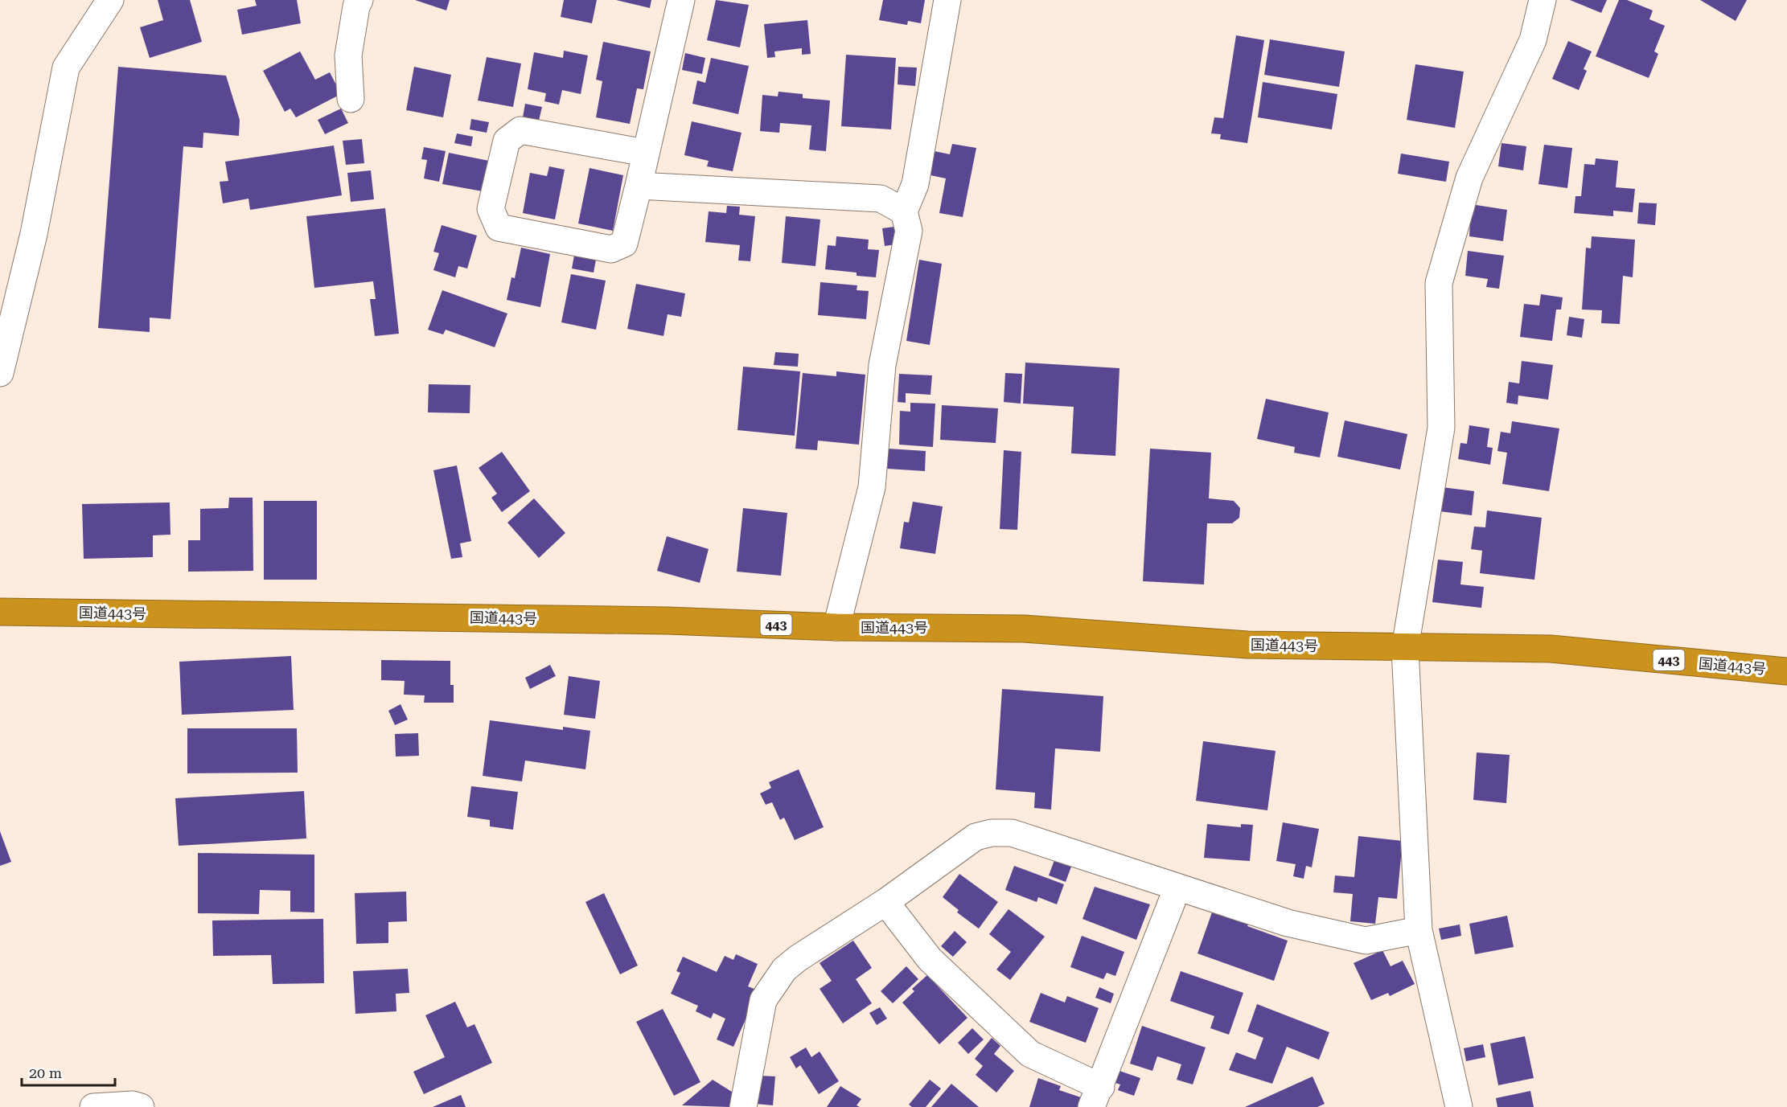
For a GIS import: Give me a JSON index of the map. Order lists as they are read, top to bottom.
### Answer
{
  "streets": {
    "highway": ["国道443号", "443"]
  },
  "scale_bar": "20 m"
}
